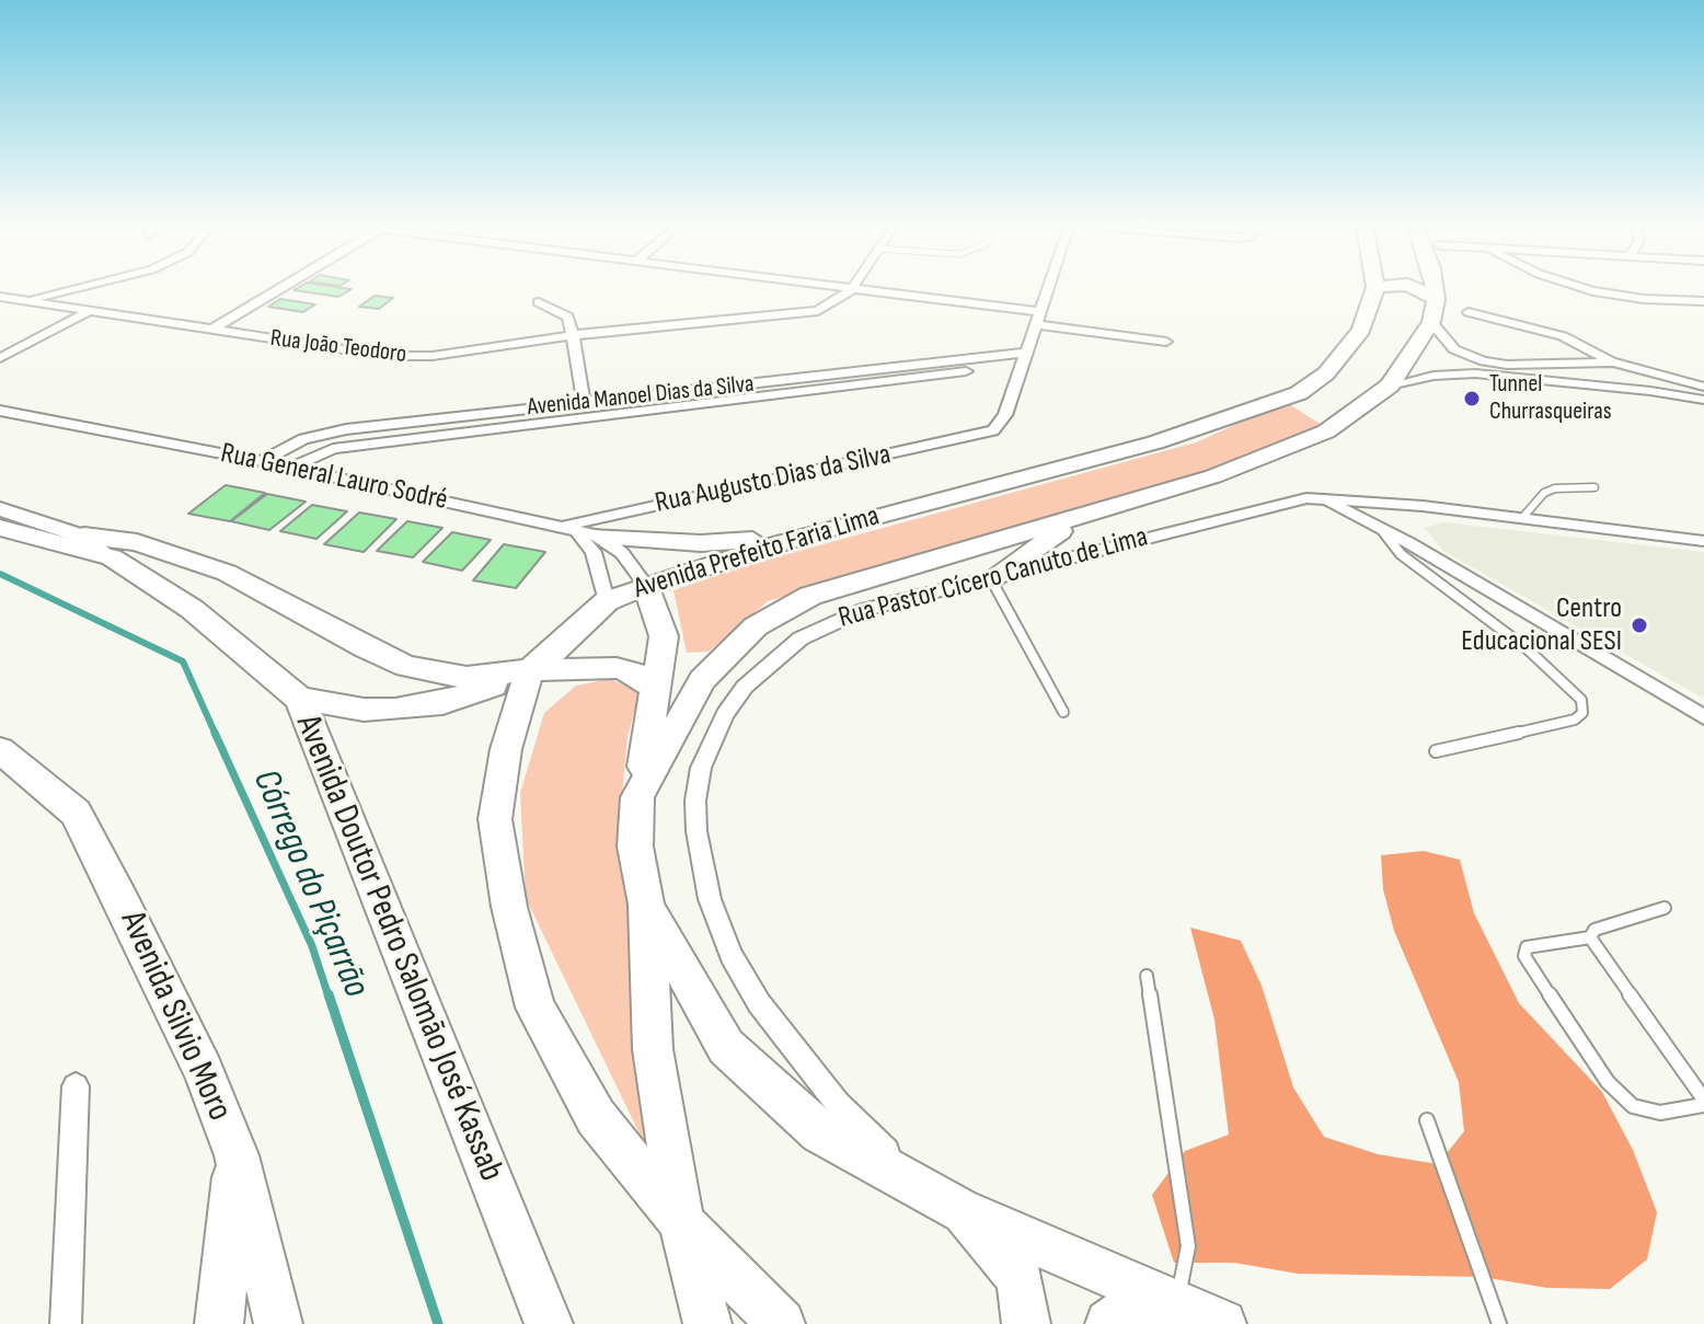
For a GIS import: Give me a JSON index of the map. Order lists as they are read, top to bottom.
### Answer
{
  "streets": {
    "main road": ["Avenida Prefeito Faria Lima", "Avenida Doutor Pedro Salomão José Kassab", "Avenida Silvio Moro"],
    "street": [
      "Rua João Teodoro",
      "Avenida Manoel Dias da Silva",
      "Rua General Lauro Sodré",
      "Rua Augusto Dias da Silva",
      "Rua Pastor Cícero Canuto de Lima"
    ]
  },
  "crossings": [
    ["Avenida Manoel Dias da Silva", "Rua General Lauro Sodré"],
    ["Avenida Manoel Dias da Silva", "Rua Augusto Dias da Silva"],
    ["Rua General Lauro Sodré", "Rua Augusto Dias da Silva"],
    ["Avenida Prefeito Faria Lima", "Avenida Doutor Pedro Salomão José Kassab"]
  ],
  "water": ["Córrego do Piçarrão"],
  "places": ["Tunnel Churrasqueiras", "Centro Educacional SESI"]
}
